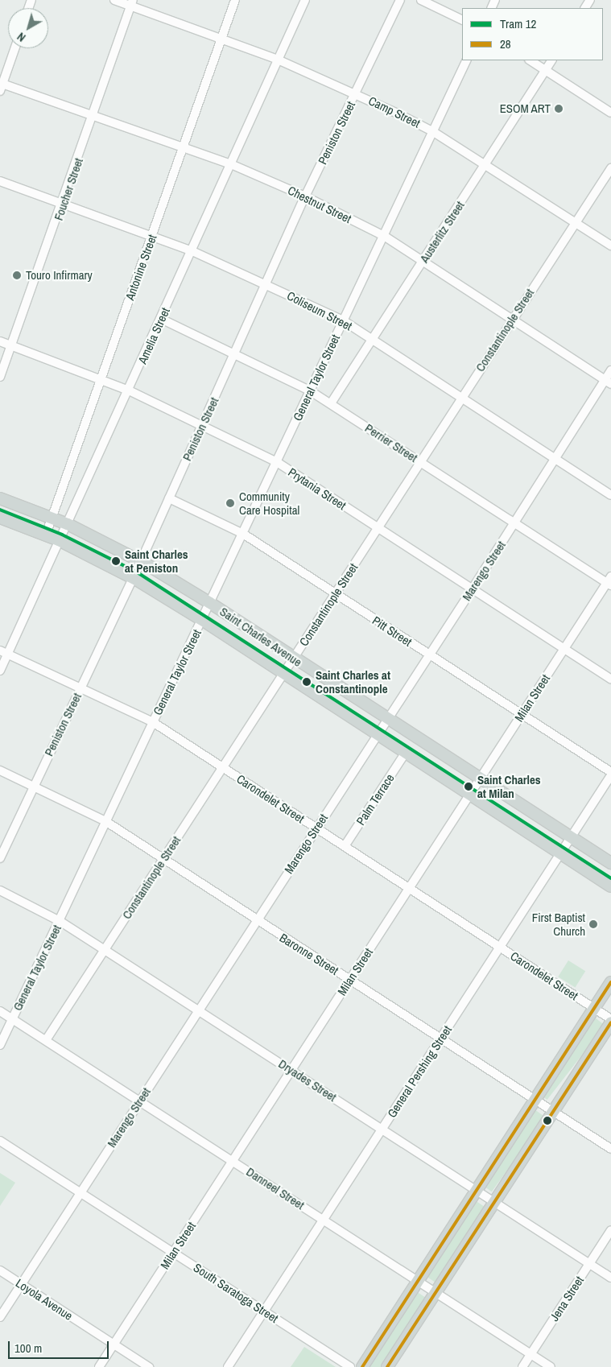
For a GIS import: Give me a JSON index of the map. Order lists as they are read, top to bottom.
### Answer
{
  "streets": {
    "main road": ["Saint Charles Avenue"],
    "street": [
      "Camp Street",
      "Peniston Street",
      "Foucher Street",
      "Chestnut Street",
      "Austerlitz Street",
      "Antonine Street",
      "Coliseum Street",
      "Constantinople Street",
      "Amelia Street",
      "General Taylor Street",
      "Perrier Street",
      "Prytania Street",
      "Marengo Street",
      "Pitt Street",
      "Milan Street",
      "Carondelet Street",
      "Palm Terrace",
      "Baronne Street",
      "General Pershing Street",
      "Dryades Street",
      "Danneel Street",
      "South Saratoga Street",
      "Jena Street",
      "Loyola Avenue"
    ]
  },
  "crossings": [
    ["Camp Street", "Peniston Street"],
    ["Camp Street", "Foucher Street"],
    ["Camp Street", "Austerlitz Street"],
    ["Camp Street", "Antonine Street"],
    ["Camp Street", "Constantinople Street"],
    ["Camp Street", "Amelia Street"],
    ["Camp Street", "General Taylor Street"],
    ["Peniston Street", "Chestnut Street"],
    ["Peniston Street", "Coliseum Street"],
    ["Peniston Street", "Perrier Street"],
    ["Peniston Street", "Prytania Street"],
    ["Peniston Street", "Pitt Street"],
    ["Peniston Street", "Saint Charles Avenue"],
    ["Peniston Street", "Carondelet Street"],
    ["Peniston Street", "Baronne Street"],
    ["Foucher Street", "Chestnut Street"],
    ["Foucher Street", "Coliseum Street"],
    ["Foucher Street", "Prytania Street"],
    ["Chestnut Street", "Austerlitz Street"],
    ["Chestnut Street", "Antonine Street"],
    ["Chestnut Street", "Constantinople Street"],
    ["Chestnut Street", "Amelia Street"],
    ["Chestnut Street", "General Taylor Street"],
    ["Chestnut Street", "Marengo Street"],
    ["Austerlitz Street", "Coliseum Street"],
    ["Austerlitz Street", "Perrier Street"],
    ["Antonine Street", "Coliseum Street"],
    ["Antonine Street", "Prytania Street"],
    ["Antonine Street", "Saint Charles Avenue"],
    ["Coliseum Street", "Constantinople Street"],
    ["Coliseum Street", "Amelia Street"],
    ["Coliseum Street", "General Taylor Street"],
    ["Coliseum Street", "Marengo Street"],
    ["Constantinople Street", "Perrier Street"],
    ["Constantinople Street", "Prytania Street"],
    ["Constantinople Street", "Pitt Street"],
    ["Constantinople Street", "Saint Charles Avenue"],
    ["Constantinople Street", "Carondelet Street"],
    ["Constantinople Street", "Baronne Street"],
    ["Constantinople Street", "Dryades Street"],
    ["Constantinople Street", "Danneel Street"],
    ["Amelia Street", "Perrier Street"],
    ["Amelia Street", "Prytania Street"],
    ["Amelia Street", "Saint Charles Avenue"],
    ["Amelia Street", "Carondelet Street"],
    ["General Taylor Street", "Perrier Street"],
    ["General Taylor Street", "Prytania Street"],
    ["General Taylor Street", "Pitt Street"],
    ["General Taylor Street", "Saint Charles Avenue"],
    ["General Taylor Street", "Carondelet Street"],
    ["General Taylor Street", "Baronne Street"],
    ["General Taylor Street", "Dryades Street"],
    ["General Taylor Street", "Danneel Street"],
    ["Perrier Street", "Marengo Street"],
    ["Perrier Street", "Milan Street"],
    ["Prytania Street", "Marengo Street"],
    ["Prytania Street", "Milan Street"],
    ["Marengo Street", "Pitt Street"],
    ["Marengo Street", "Saint Charles Avenue"],
    ["Marengo Street", "Carondelet Street"],
    ["Marengo Street", "Baronne Street"],
    ["Marengo Street", "Dryades Street"],
    ["Marengo Street", "Danneel Street"],
    ["Marengo Street", "South Saratoga Street"],
    ["Marengo Street", "Loyola Avenue"],
    ["Pitt Street", "Milan Street"],
    ["Saint Charles Avenue", "Milan Street"],
    ["Saint Charles Avenue", "Palm Terrace"],
    ["Saint Charles Avenue", "General Pershing Street"],
    ["Milan Street", "Carondelet Street"],
    ["Milan Street", "Baronne Street"],
    ["Milan Street", "Dryades Street"],
    ["Milan Street", "Danneel Street"],
    ["Milan Street", "South Saratoga Street"],
    ["Milan Street", "Loyola Avenue"],
    ["Carondelet Street", "Palm Terrace"],
    ["Carondelet Street", "General Pershing Street"],
    ["Baronne Street", "General Pershing Street"],
    ["General Pershing Street", "Dryades Street"],
    ["General Pershing Street", "Danneel Street"],
    ["General Pershing Street", "South Saratoga Street"],
    ["Dryades Street", "Jena Street"],
    ["Danneel Street", "Jena Street"]
  ],
  "places": [
    "ESOM ART",
    "Touro Infirmary",
    "Community Care Hospital",
    "Saint Charles at Peniston",
    "Saint Charles at Constantinople",
    "Saint Charles at Milan",
    "First Baptist Church"
  ],
  "lines": ["tram line 12", "transit line 28"],
  "legend": ["Tram 12", "28"],
  "scale_bar": "100 m",
  "north": "bottom left"
}
